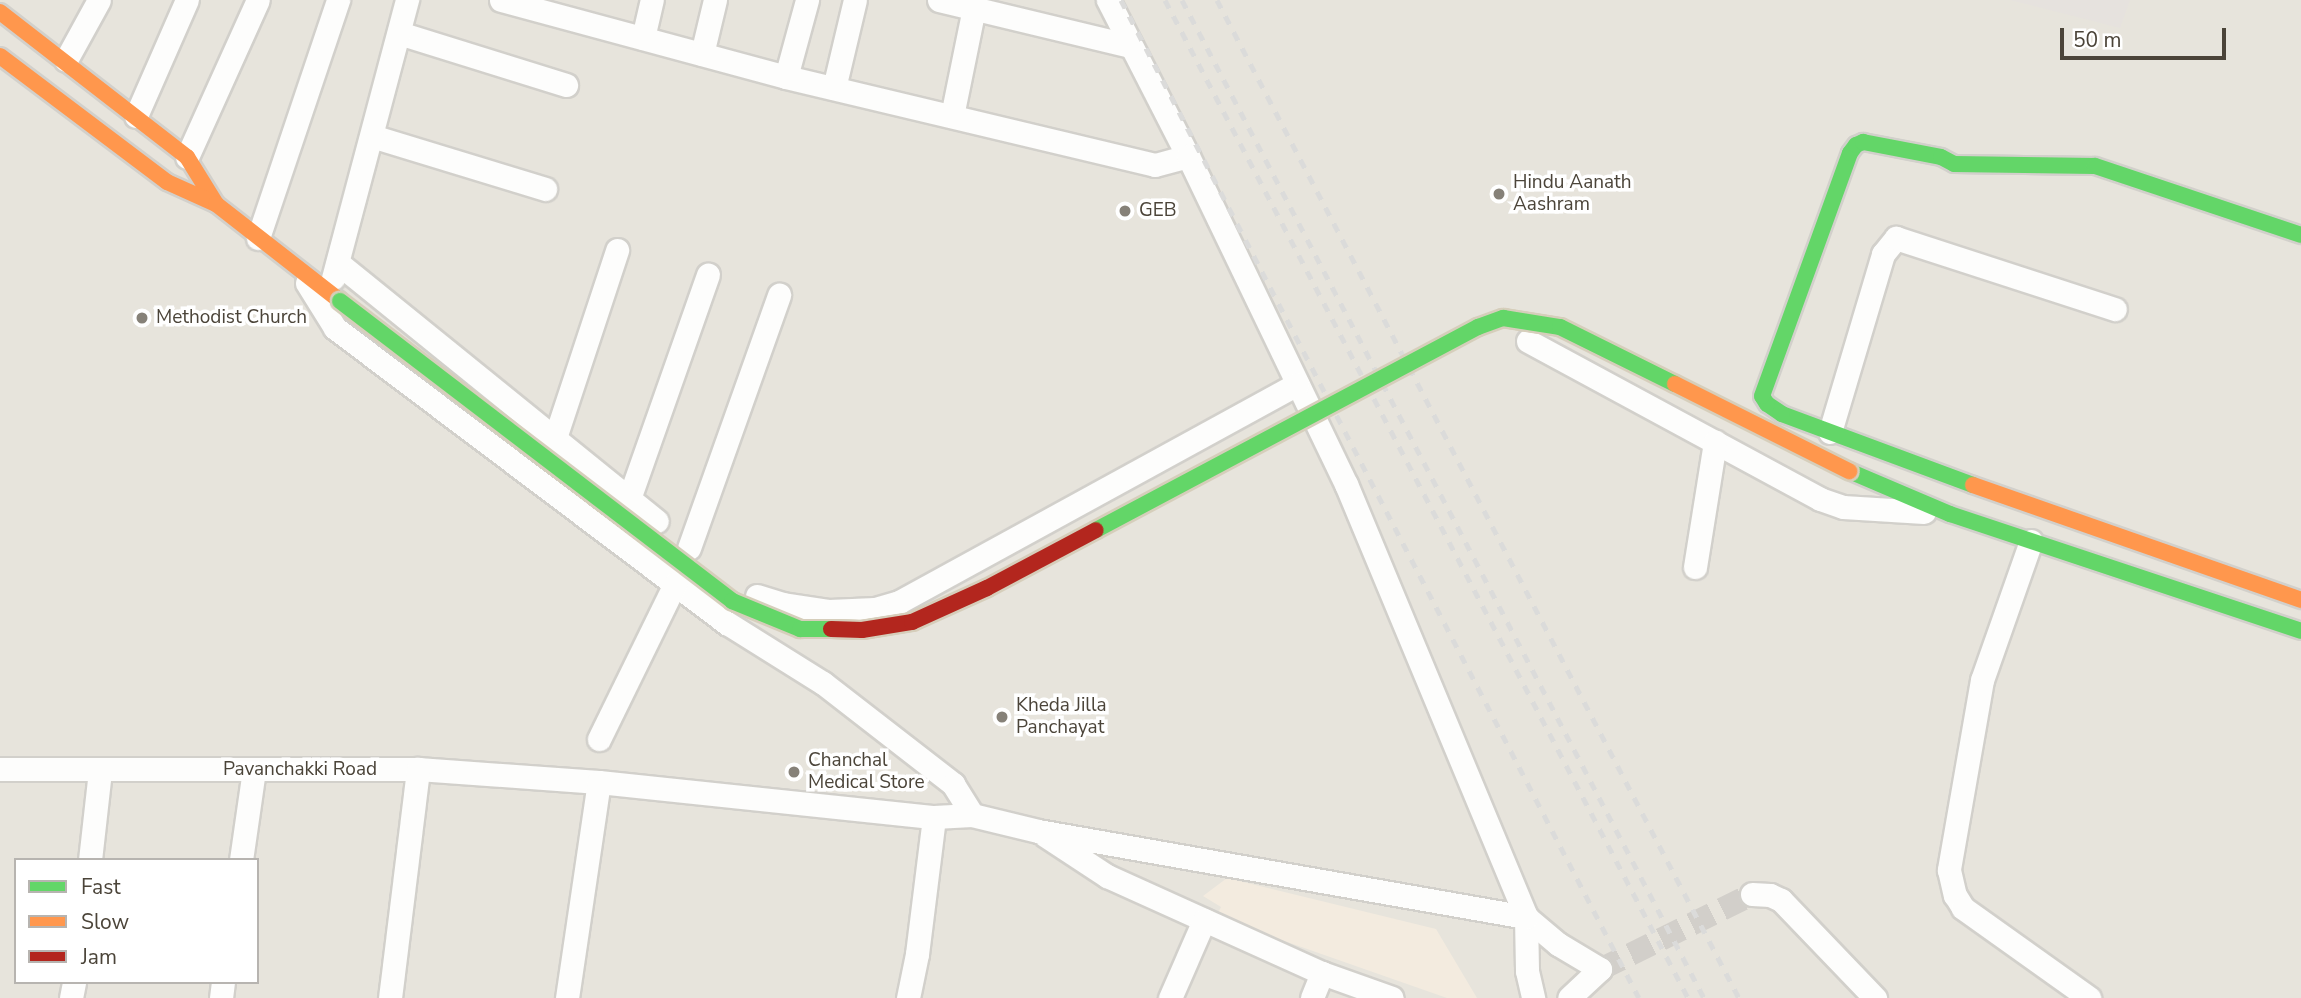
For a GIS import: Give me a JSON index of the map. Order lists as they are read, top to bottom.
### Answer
{
  "streets": {
    "street": ["Pavanchakki Road"]
  },
  "places": [
    "Hindu Aanath Aashram",
    "GEB",
    "Methodist Church",
    "Kheda Jilla Panchayat",
    "Chanchal Medical Store"
  ],
  "legend": ["Fast", "Slow", "Jam"],
  "scale_bar": "50 m"
}
